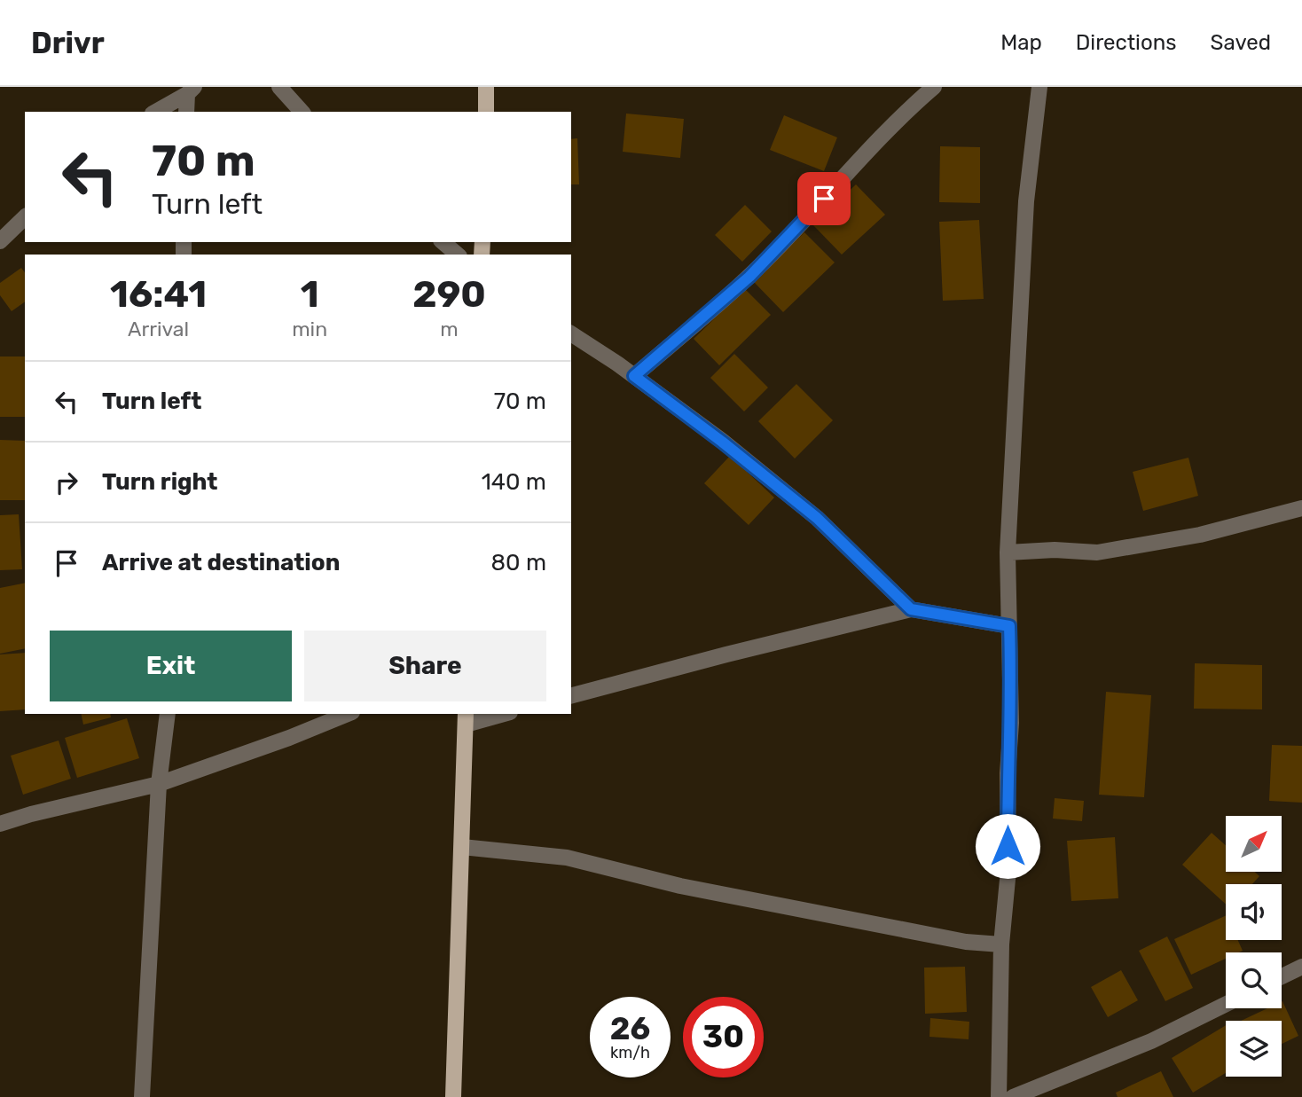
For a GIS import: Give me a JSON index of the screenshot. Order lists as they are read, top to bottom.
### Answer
{
  "north": "top right",
  "page": {
    "header": "Drivr",
    "nav": ["Map", "Directions", "Saved"],
    "turn": ["70 m", "Turn left"],
    "eta": [
      "16:41",
      "Arrival",
      "1",
      "min",
      "290",
      "m"
    ],
    "list": [
      {
        "name": "Turn left",
        "value": "70 m"
      },
      {
        "name": "Turn right",
        "value": "140 m"
      },
      {
        "name": "Arrive at destination",
        "value": "80 m"
      }
    ],
    "buttons": ["Exit", "Share"],
    "speed": "26 km/h",
    "limit": "30"
  }
}
